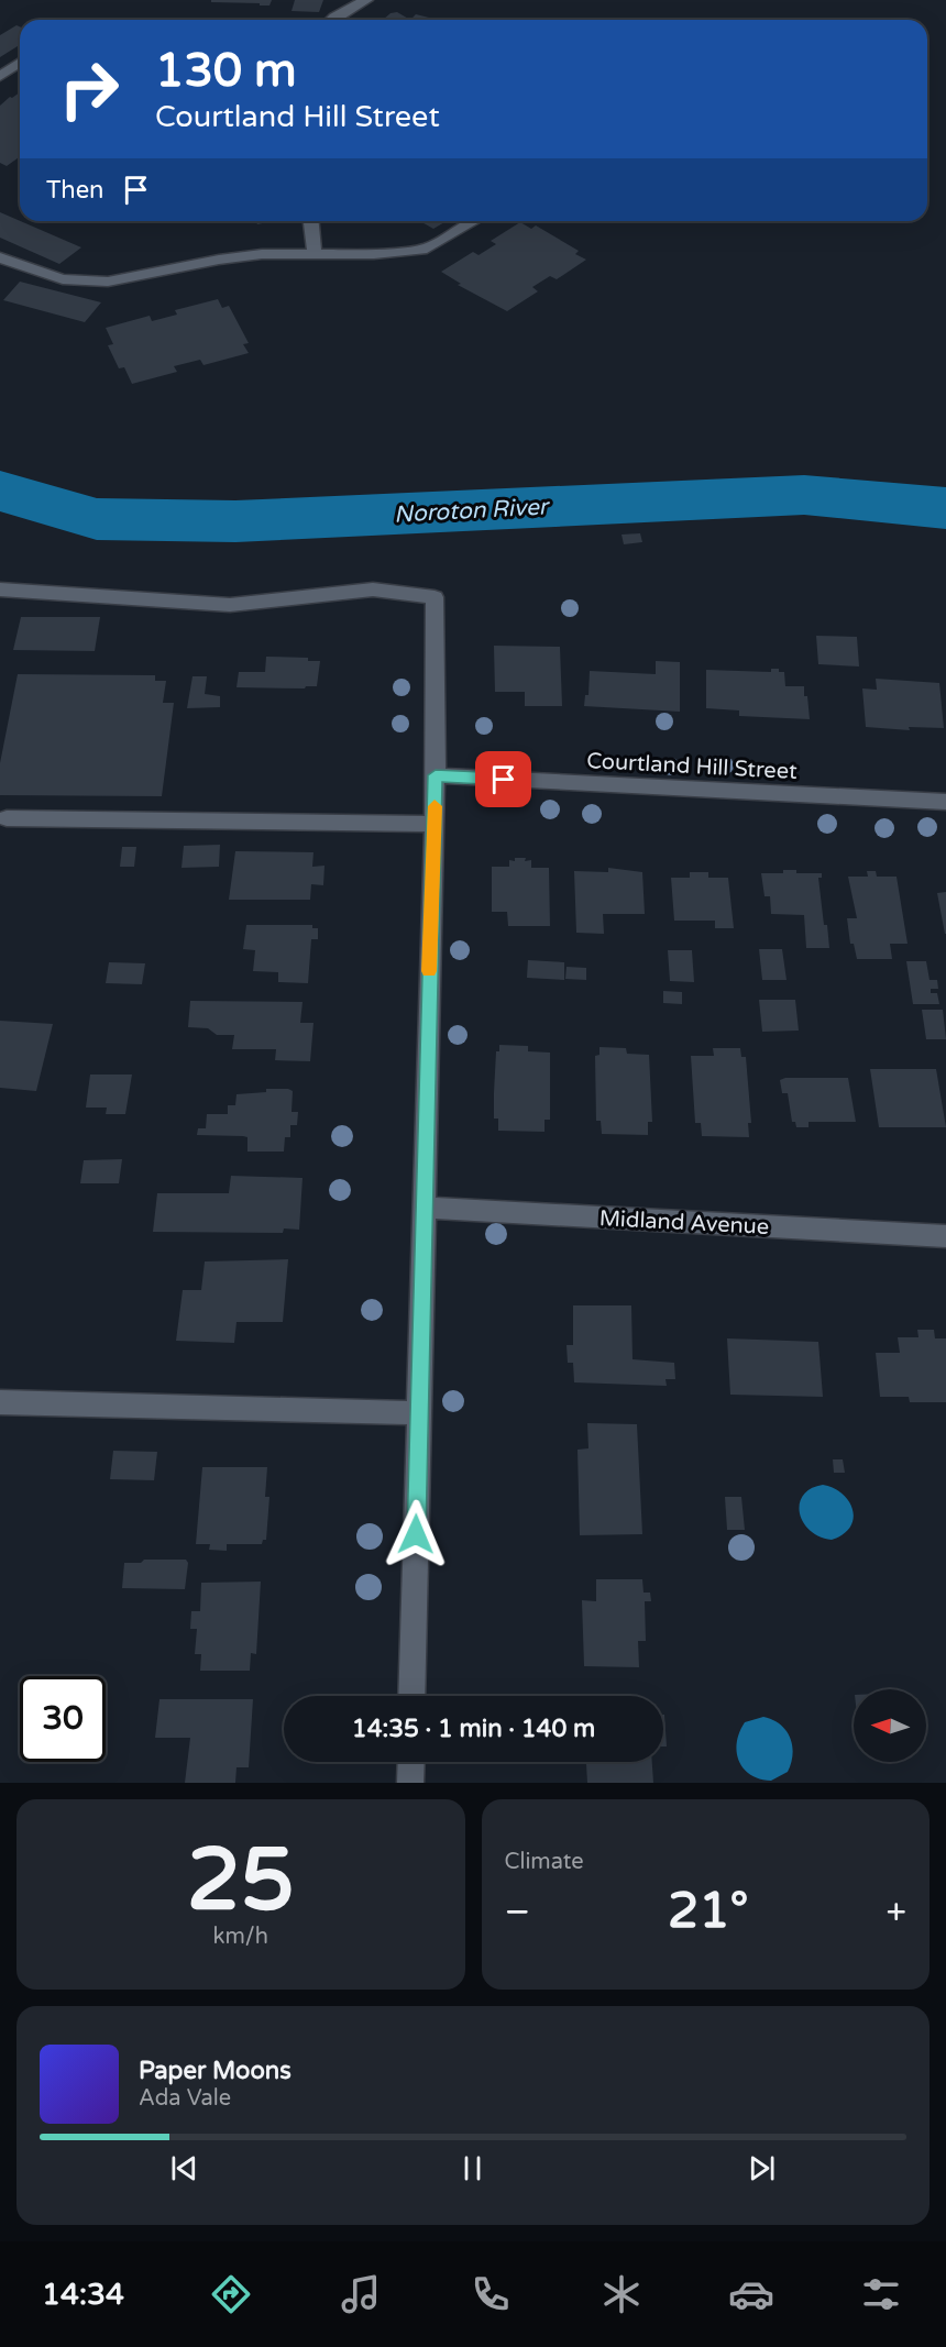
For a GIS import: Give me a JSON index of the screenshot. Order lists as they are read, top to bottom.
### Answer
{
  "streets": {
    "street": ["Courtland Hill Street", "Midland Avenue"]
  },
  "water": ["Noroton River"],
  "north": "left",
  "page": {
    "turn": ["130 m", "Courtland Hill Street"],
    "then": "Then",
    "limit": "30",
    "trip": "14:35 · 1 min · 140 m",
    "tile": [
      ["25", "km/h"],
      "Climate"
    ],
    "heat": ["−", "21°", "+"],
    "song": ["Paper Moons", "Ada Vale"],
    "tabs": "14:34"
  }
}
